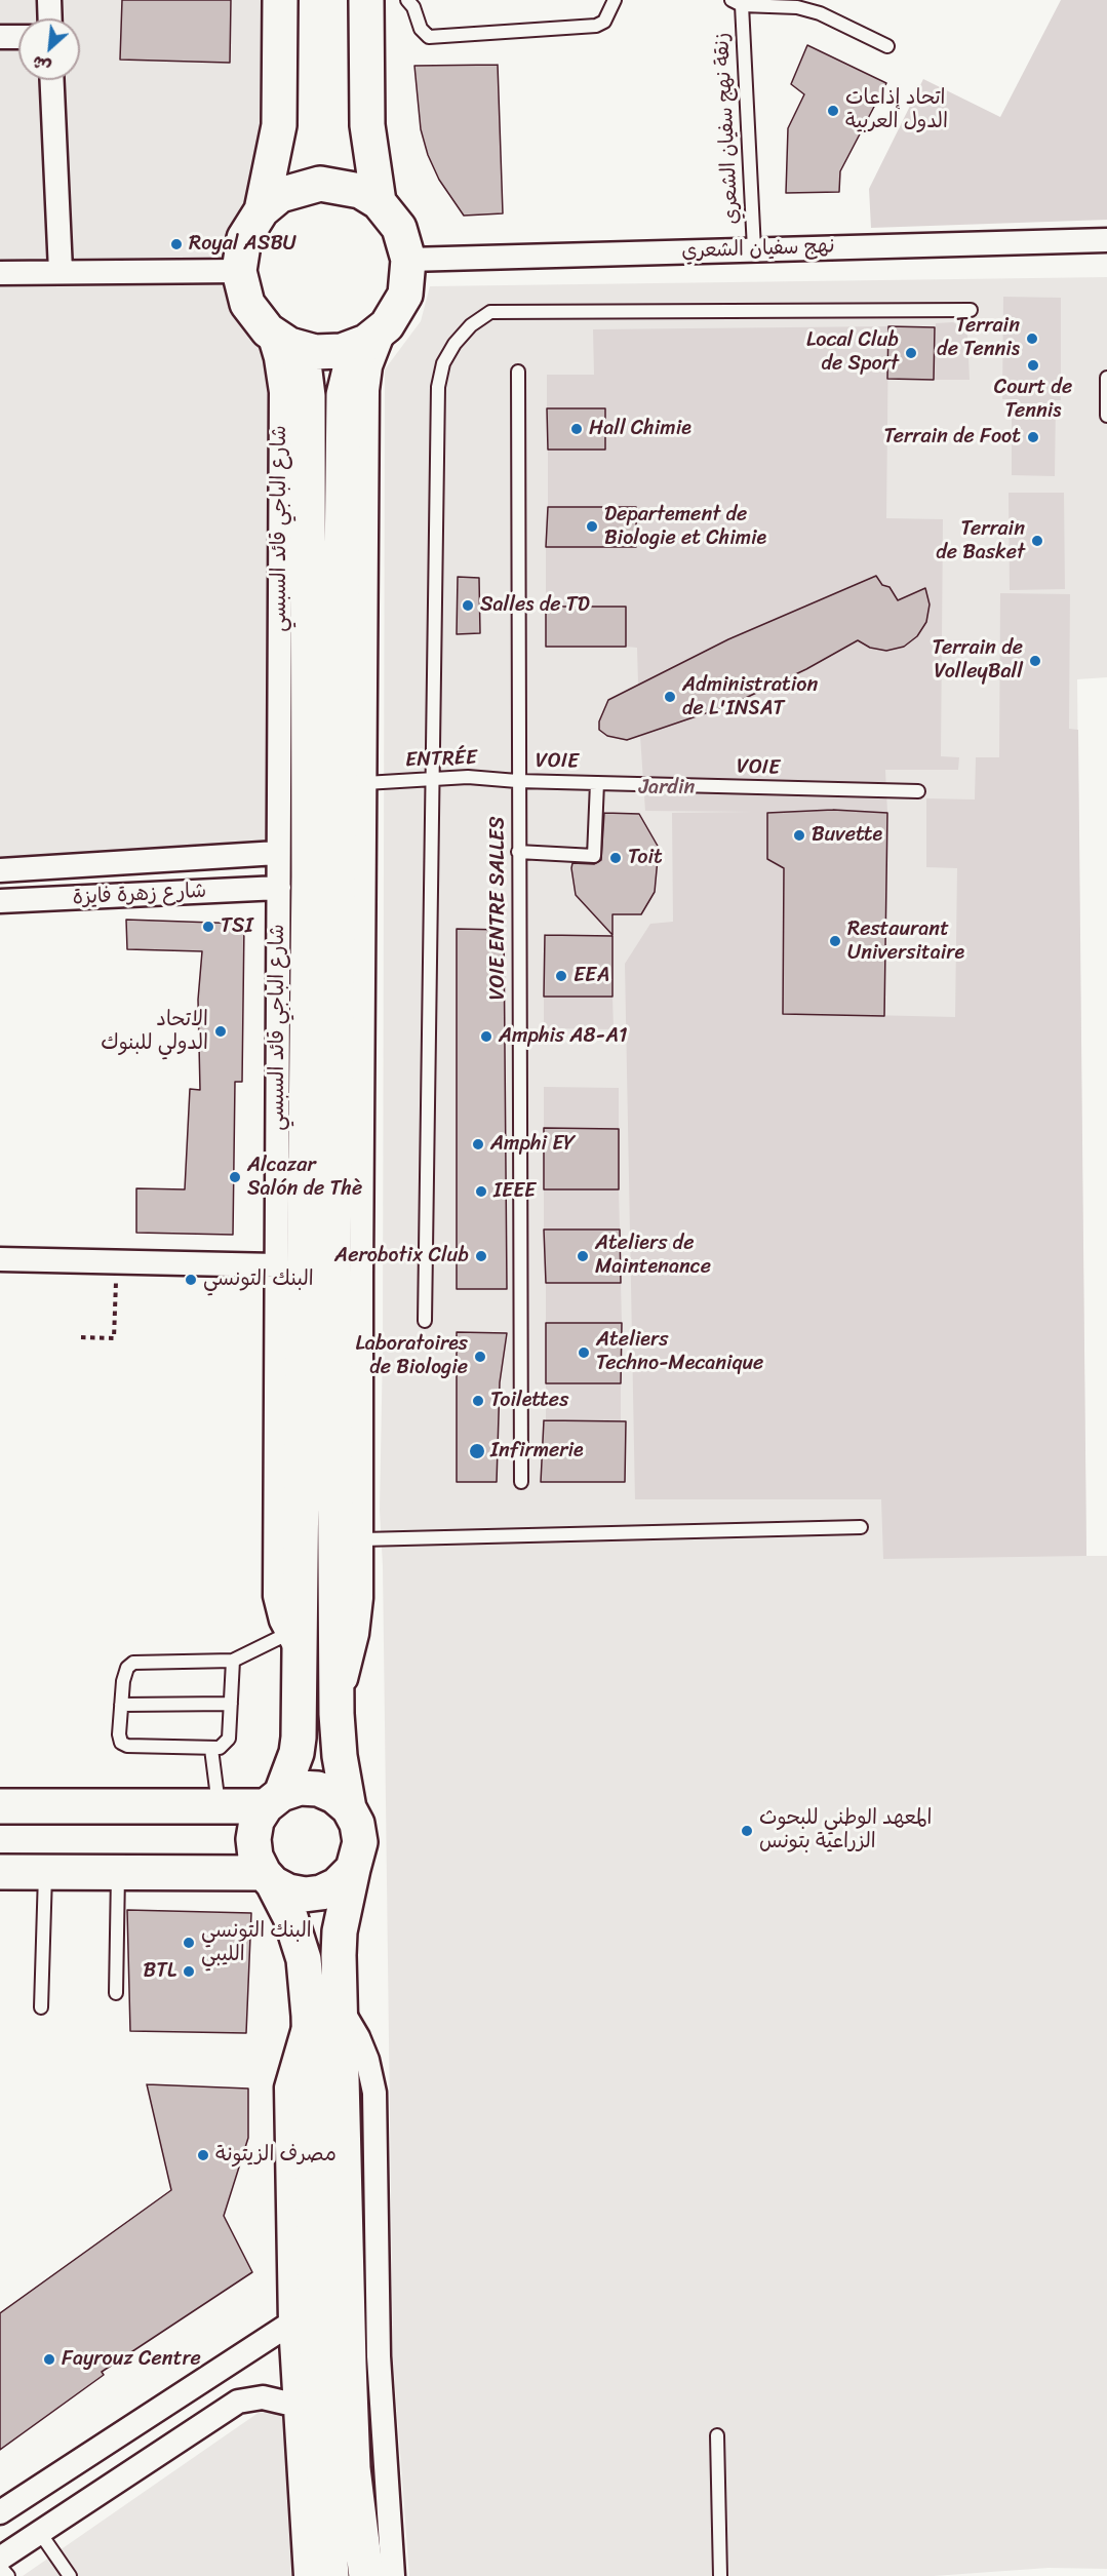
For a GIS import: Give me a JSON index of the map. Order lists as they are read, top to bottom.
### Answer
{
  "streets": {
    "street": ["نهج سفيان الشعري", "شارع الباجي قائد السبسي", "شارع زهرة فايزة"],
    "lane": [
      "زنقة نهج سفيان الشعري",
      "ENTRÉE",
      "VOIE",
      "VOIE ENTRE SALLES"
    ]
  },
  "crossings": [
    ["زنقة نهج سفيان الشعري", "نهج سفيان الشعري"],
    ["نهج سفيان الشعري", "شارع الباجي قائد السبسي"],
    ["شارع الباجي قائد السبسي", "شارع زهرة فايزة"],
    ["ENTRÉE", "VOIE"],
    ["ENTRÉE", "VOIE ENTRE SALLES"],
    ["VOIE", "VOIE ENTRE SALLES"]
  ],
  "parks": ["Jardin"],
  "places": [
    "اتحاد إذاعات الدول العربية",
    "Royal ASBU",
    "Terrain de Tennis",
    "Local Club de Sport",
    "Court de Tennis",
    "Hall Chimie",
    "Terrain de Foot",
    "Departement de Biologie et Chimie",
    "Terrain de Basket",
    "Salles de TD",
    "Terrain de VolleyBall",
    "Administration de L'INSAT",
    "Buvette",
    "Toit",
    "TSI",
    "Restaurant Universitaire",
    "EEA",
    "الاتحاد الدولي للبنوك",
    "Amphis A8-A1",
    "Amphi EY",
    "Alcazar Salón de Thè",
    "IEEE",
    "Aerobotix Club",
    "Ateliers de Maintenance",
    "البنك التونسي",
    "Ateliers Techno-Mecanique",
    "Laboratoires de Biologie",
    "Toilettes",
    "Infirmerie",
    "المعهد الوطني للبحوث الزراعية بتونس",
    "البنك التونسي الليبي",
    "BTL",
    "مصرف الزيتونة",
    "Fayrouz Centre"
  ],
  "north": "bottom left"
}
